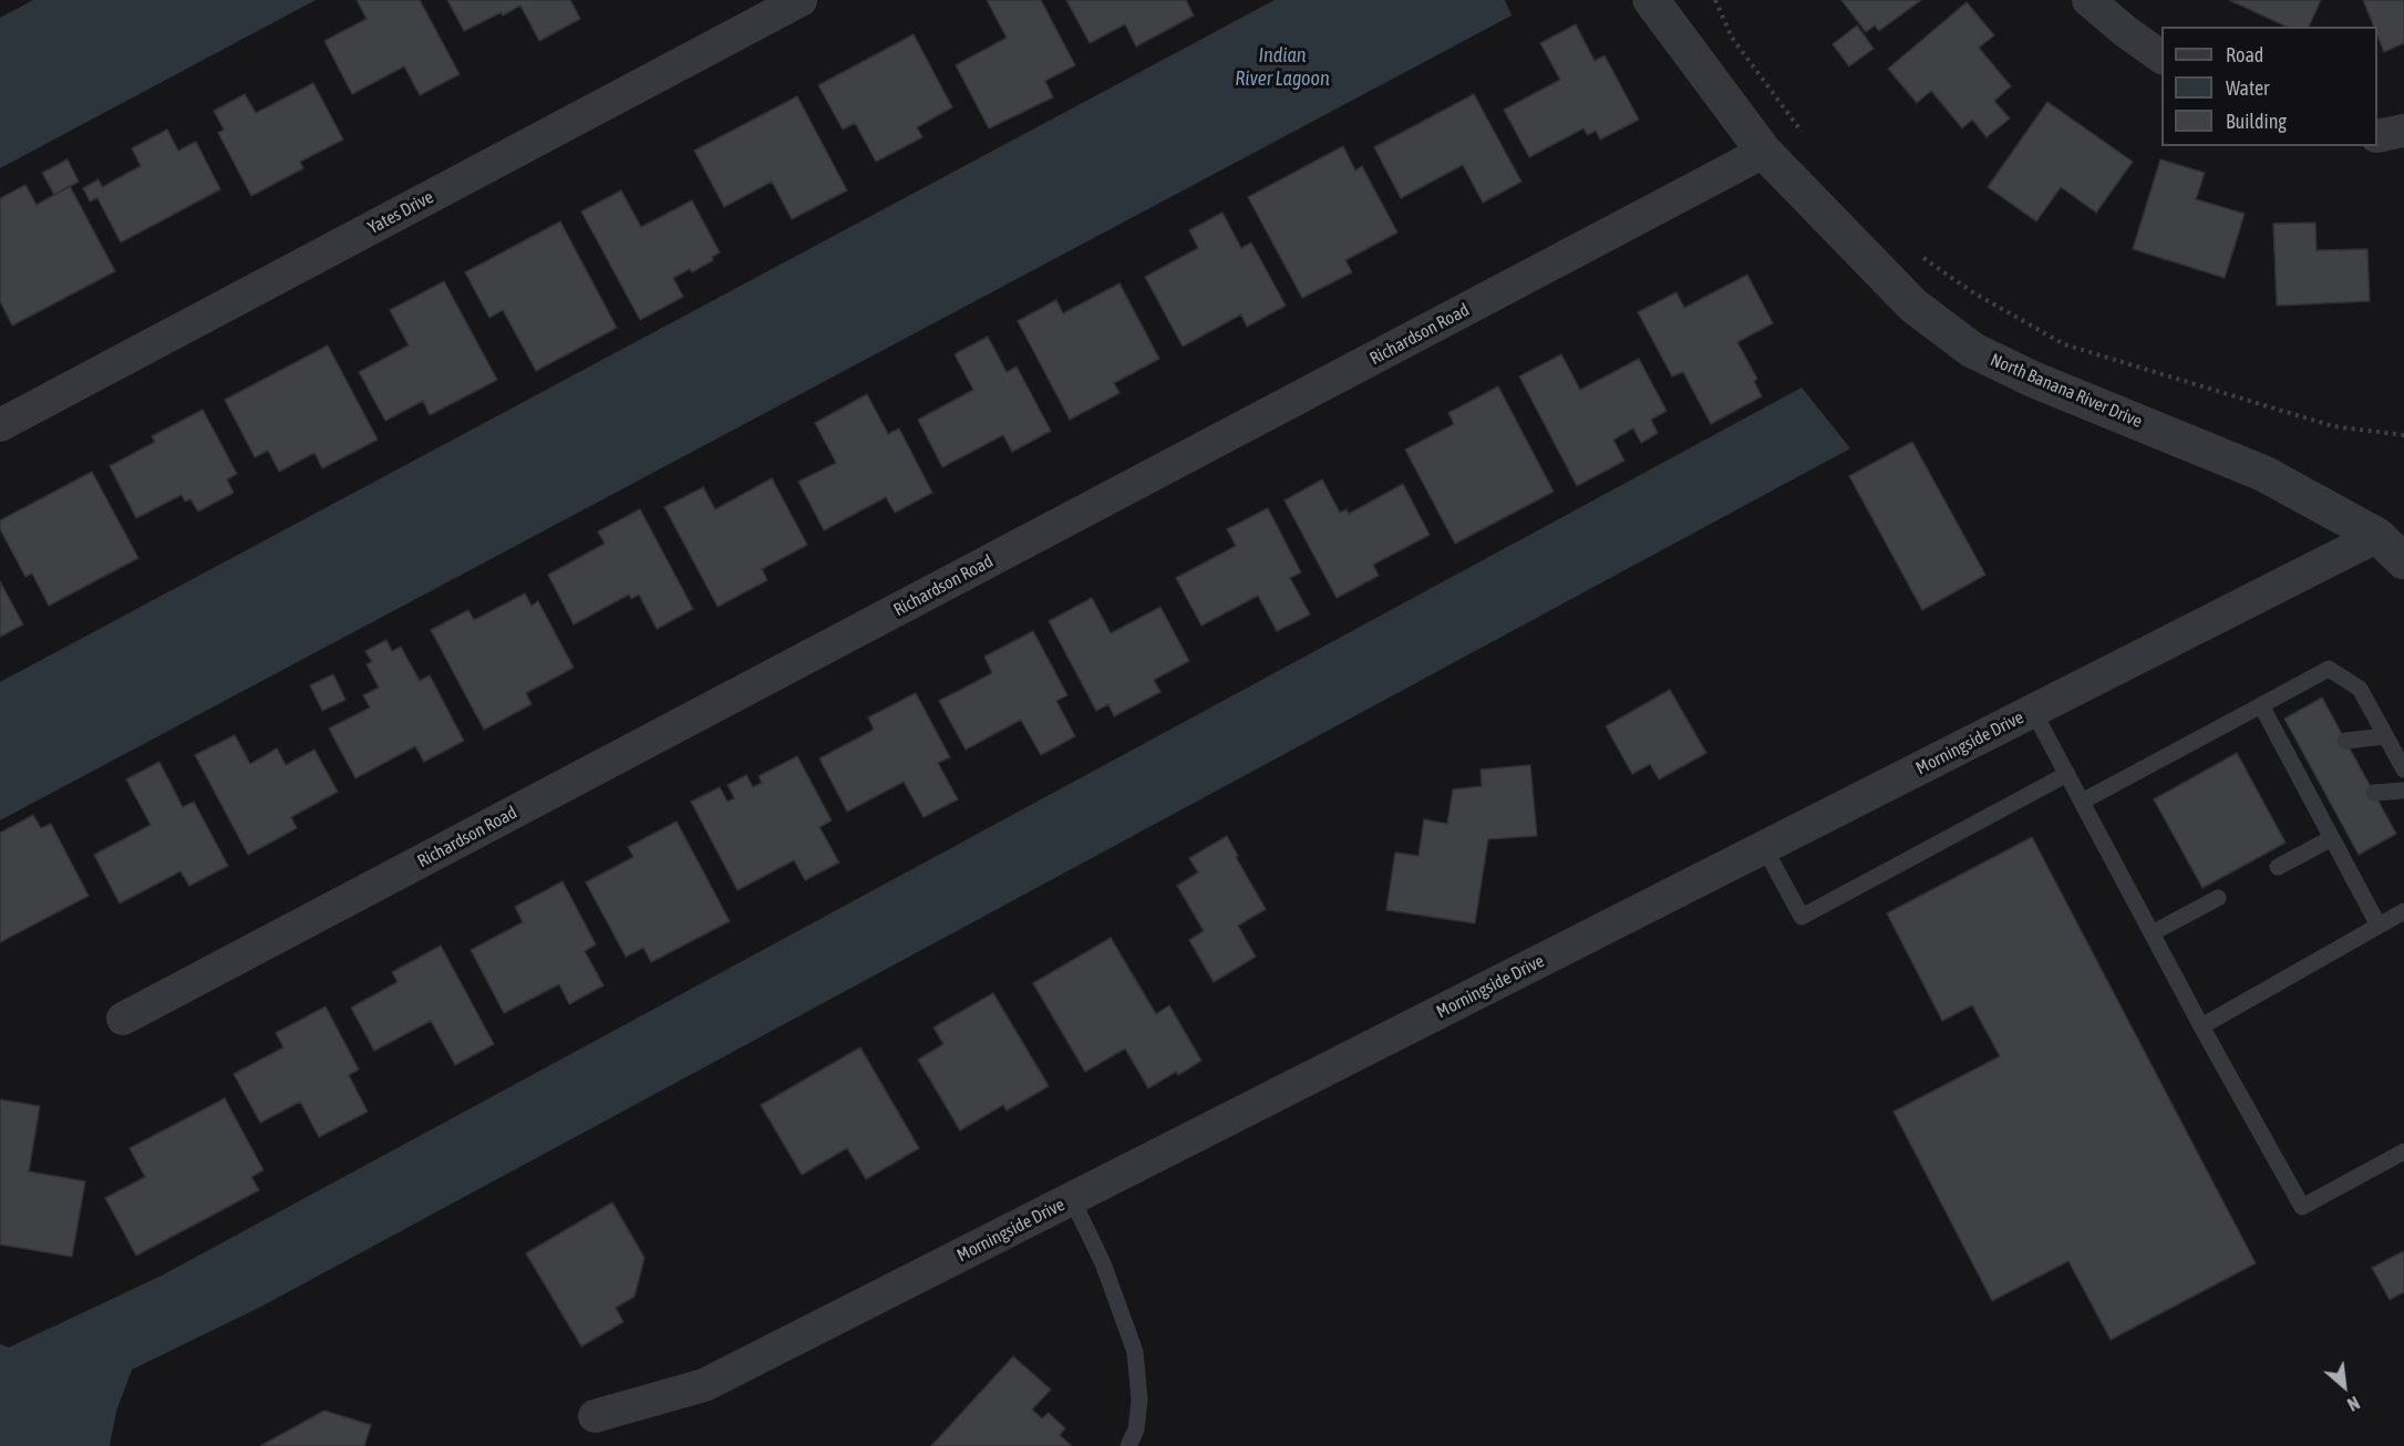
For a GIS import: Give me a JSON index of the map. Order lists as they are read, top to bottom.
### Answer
{
  "streets": {
    "street": [
      "Yates Drive",
      "Richardson Road",
      "North Banana River Drive",
      "Morningside Drive"
    ]
  },
  "crossings": [
    ["Richardson Road", "North Banana River Drive"],
    ["North Banana River Drive", "Morningside Drive"]
  ],
  "water": ["Indian River Lagoon"],
  "legend": ["Road", "Water", "Building"],
  "north": "bottom right"
}
